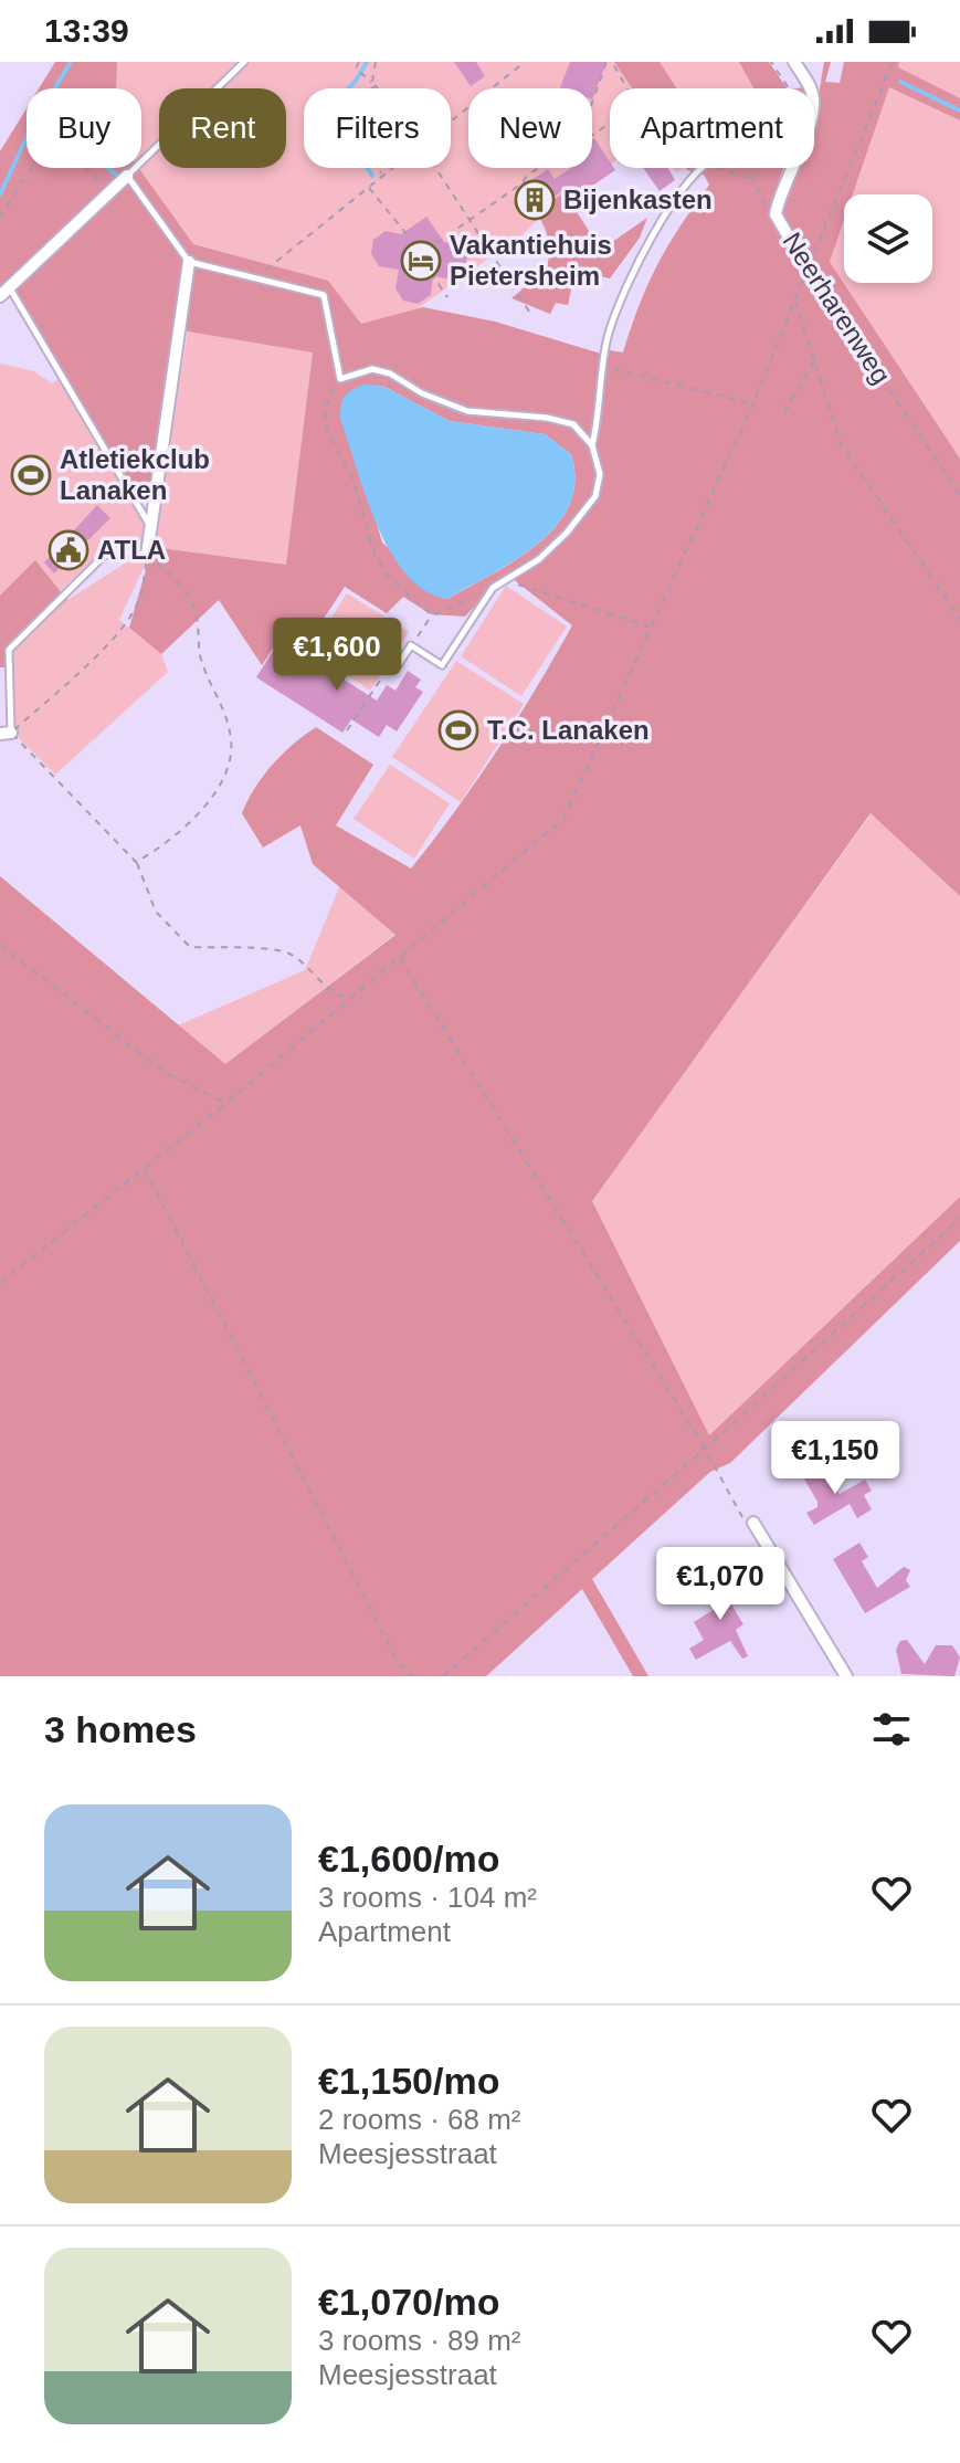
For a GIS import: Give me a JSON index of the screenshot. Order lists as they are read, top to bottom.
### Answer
{
  "streets": {
    "street": ["Neerharenweg"]
  },
  "places": {
    "building": ["Bijenkasten"],
    "hotel": ["Vakantiehuis Pietersheim"],
    "sports": ["Atletiekclub Lanaken", "T.C. Lanaken"],
    "public building": ["ATLA"]
  },
  "page": {
    "status": "13:39",
    "chip": [
      "Buy",
      "Rent",
      "Filters",
      "New",
      "Apartment"
    ],
    "price": ["€1,600", "€1,150", "€1,070"],
    "heading": "3 homes",
    "list": [
      {
        "name": "€1,600/mo",
        "note": "3 rooms · 104 m² · Apartment"
      },
      {
        "name": "€1,150/mo",
        "note": "2 rooms · 68 m² · Meesjesstraat"
      },
      {
        "name": "€1,070/mo",
        "note": "3 rooms · 89 m² · Meesjesstraat"
      }
    ]
  }
}
